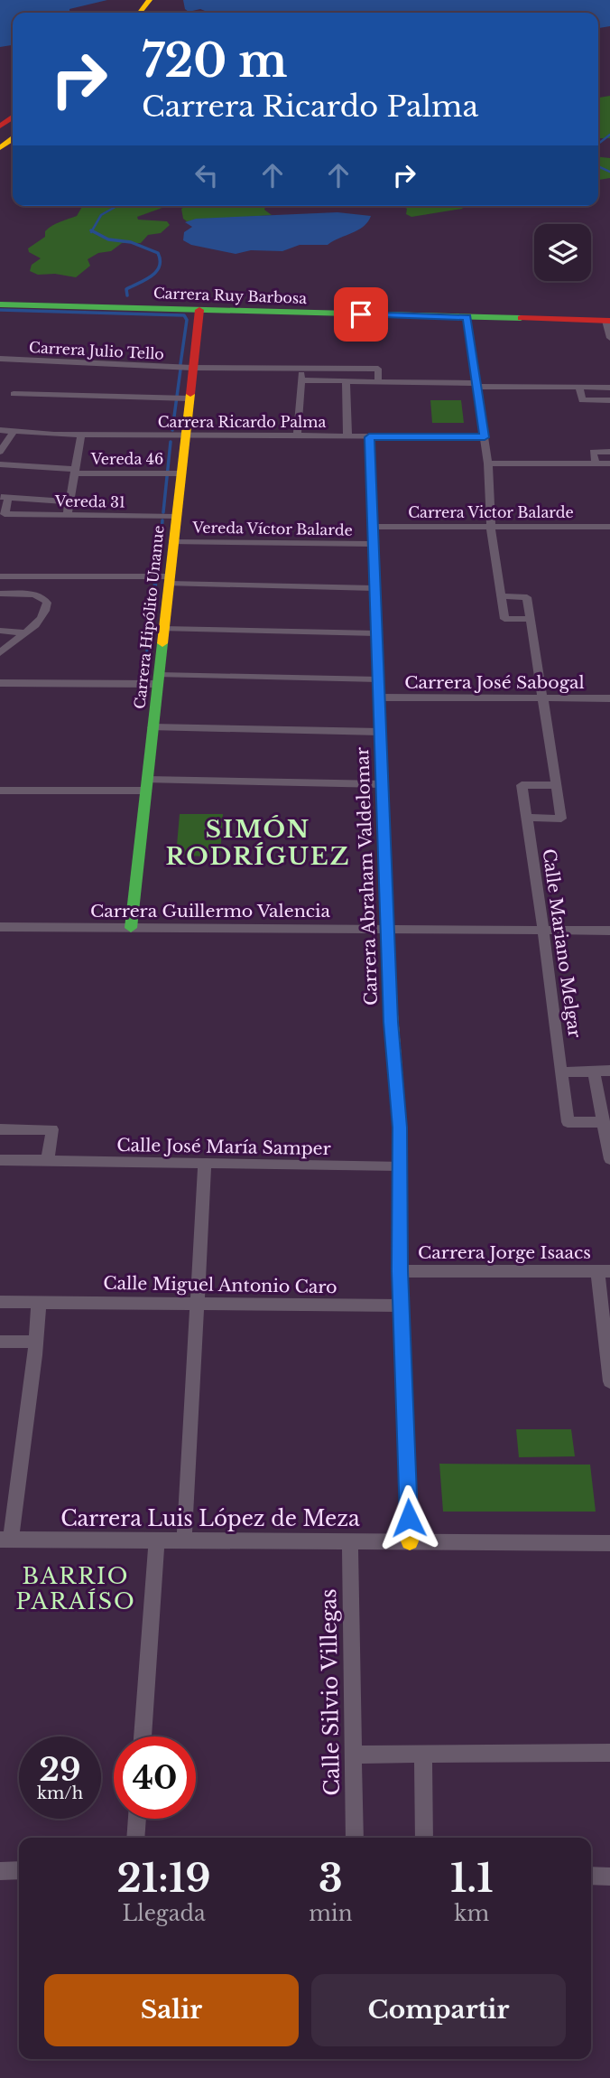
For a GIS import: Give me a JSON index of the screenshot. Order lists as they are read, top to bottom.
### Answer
{
  "streets": {
    "street": [
      "Carrera Ruy Barbosa",
      "Carrera Julio Tello",
      "Carrera Ricardo Palma",
      "Vereda 46",
      "Vereda 31",
      "Carrera Victor Balarde",
      "Vereda Víctor Balarde",
      "Carrera Hipólito Unanue",
      "Carrera José Sabogal",
      "Carrera Abraham Valdelomar",
      "Carrera Guillermo Valencia",
      "Calle Mariano Melgar",
      "Calle José María Samper",
      "Carrera Jorge Isaacs",
      "Calle Miguel Antonio Caro",
      "Carrera Luis López de Meza",
      "Calle Silvio Villegas"
    ]
  },
  "crossings": [
    ["Carrera Ruy Barbosa", "Carrera Hipólito Unanue"],
    ["Carrera Julio Tello", "Carrera Hipólito Unanue"],
    ["Carrera Ricardo Palma", "Carrera Hipólito Unanue"],
    ["Carrera Ricardo Palma", "Carrera Abraham Valdelomar"],
    ["Vereda 46", "Carrera Hipólito Unanue"],
    ["Vereda 31", "Carrera Hipólito Unanue"],
    ["Carrera Victor Balarde", "Carrera Abraham Valdelomar"],
    ["Vereda Víctor Balarde", "Carrera Hipólito Unanue"],
    ["Vereda Víctor Balarde", "Carrera Abraham Valdelomar"],
    ["Carrera Hipólito Unanue", "Carrera Guillermo Valencia"],
    ["Carrera José Sabogal", "Carrera Abraham Valdelomar"],
    ["Carrera Abraham Valdelomar", "Carrera Guillermo Valencia"],
    ["Carrera Abraham Valdelomar", "Calle José María Samper"],
    ["Carrera Abraham Valdelomar", "Carrera Jorge Isaacs"],
    ["Carrera Abraham Valdelomar", "Calle Miguel Antonio Caro"],
    ["Carrera Abraham Valdelomar", "Carrera Luis López de Meza"],
    ["Carrera Guillermo Valencia", "Calle Mariano Melgar"],
    ["Carrera Luis López de Meza", "Calle Silvio Villegas"]
  ],
  "districts": ["SIMÓN RODRÍGUEZ", "BARRIO PARAÍSO"],
  "page": {
    "turn": ["720 m", "Carrera Ricardo Palma"],
    "speed": "29 km/h",
    "limit": "40",
    "eta": [
      "21:19",
      "Llegada",
      "3",
      "min",
      "1.1",
      "km"
    ],
    "buttons": ["Salir", "Compartir"]
  }
}
